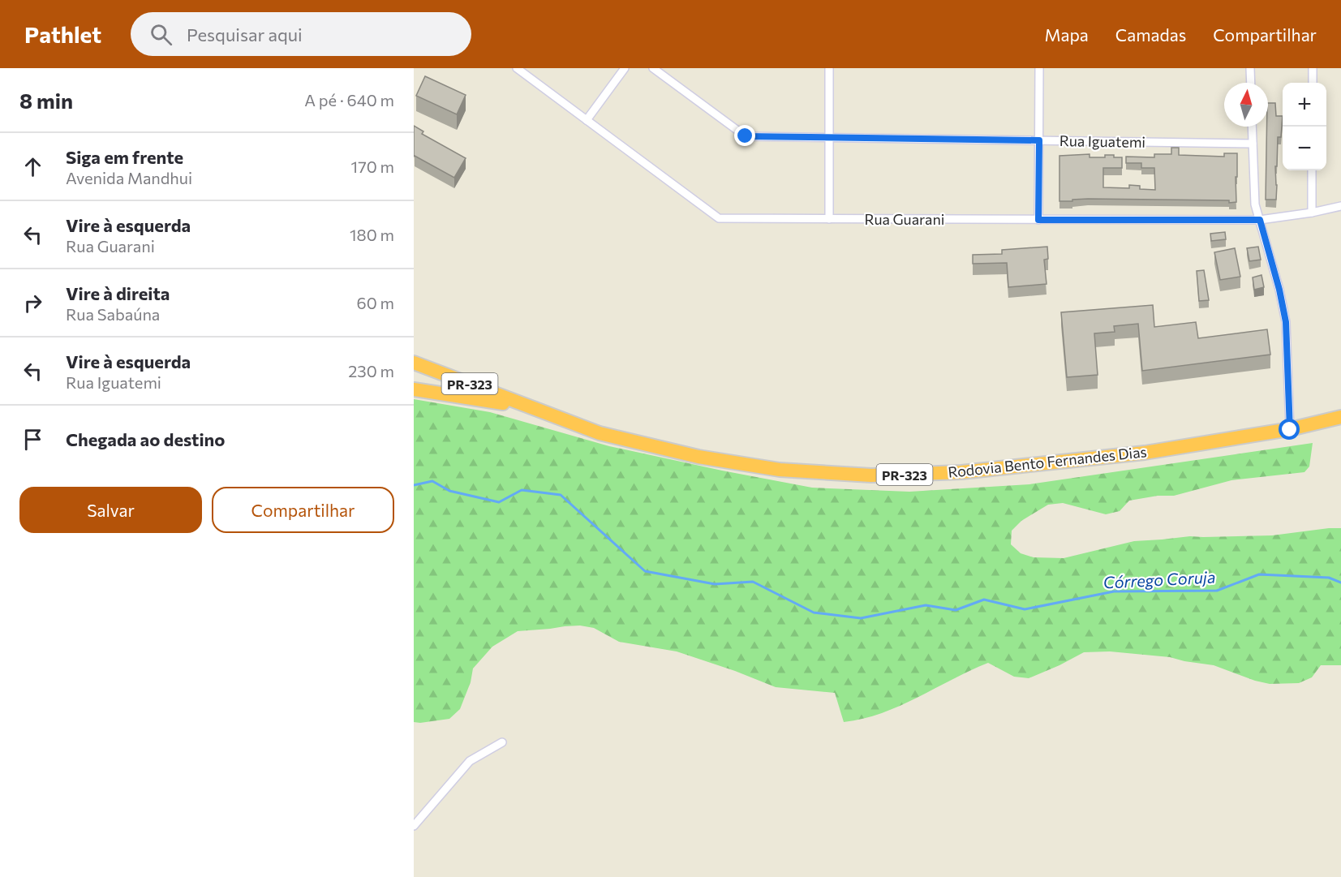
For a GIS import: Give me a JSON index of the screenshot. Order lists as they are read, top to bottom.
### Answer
{
  "streets": {
    "highway": ["PR-323", "Rodovia Bento Fernandes Dias"],
    "street": ["Rua Iguatemi", "Rua Guarani"]
  },
  "water": ["Córrego Coruja"],
  "north": "top",
  "page": {
    "header": "Pathlet",
    "search": "Pesquisar aqui",
    "nav": ["Mapa", "Camadas", "Compartilhar"],
    "heading": ["8 min", "A pé · 640 m"],
    "map_buttons": ["+", "−"],
    "list": [
      ["Siga em frente", "Avenida Mandhui", "170 m"],
      ["Vire à esquerda", "Rua Guarani", "180 m"],
      ["Vire à direita", "Rua Sabaúna", "60 m"],
      ["Vire à esquerda", "Rua Iguatemi", "230 m"],
      "Chegada ao destino"
    ],
    "buttons": ["Salvar", "Compartilhar"]
  }
}
